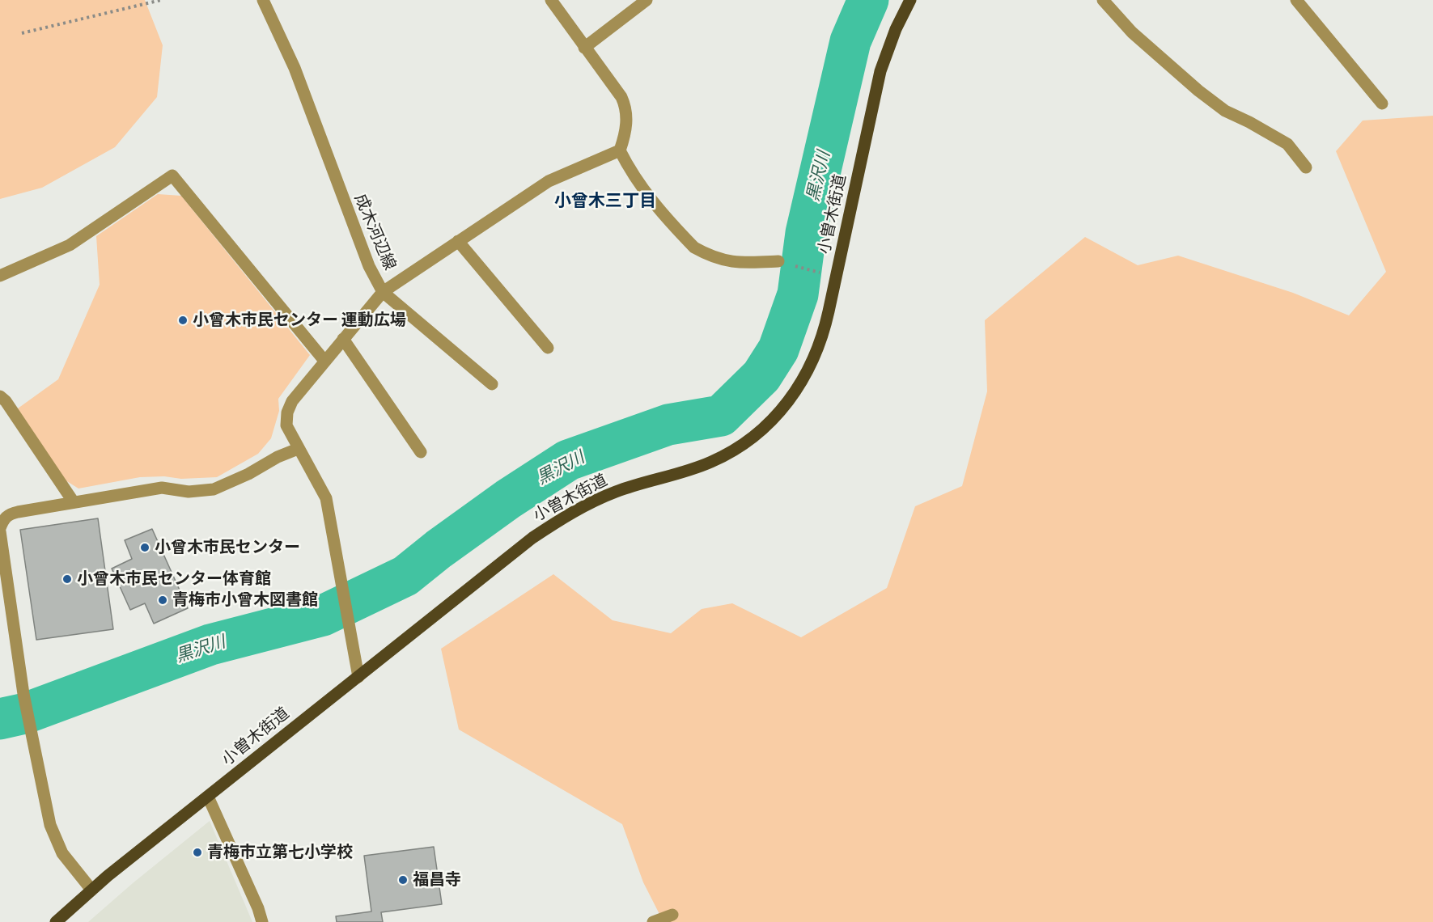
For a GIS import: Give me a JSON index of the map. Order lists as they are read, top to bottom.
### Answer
{
  "streets": {
    "main road": ["小曽木街道"],
    "street": ["成木河辺線"]
  },
  "crossings": [
    ["小曽木街道", "成木河辺線"]
  ],
  "districts": ["小曾木三丁目"],
  "water": ["黒沢川"],
  "places": [
    "小曾木市民センター 運動広場",
    "小曾木市民センター",
    "小曾木市民センター体育館",
    "青梅市小曾木図書館",
    "青梅市立第七小学校",
    "福昌寺"
  ]
}
